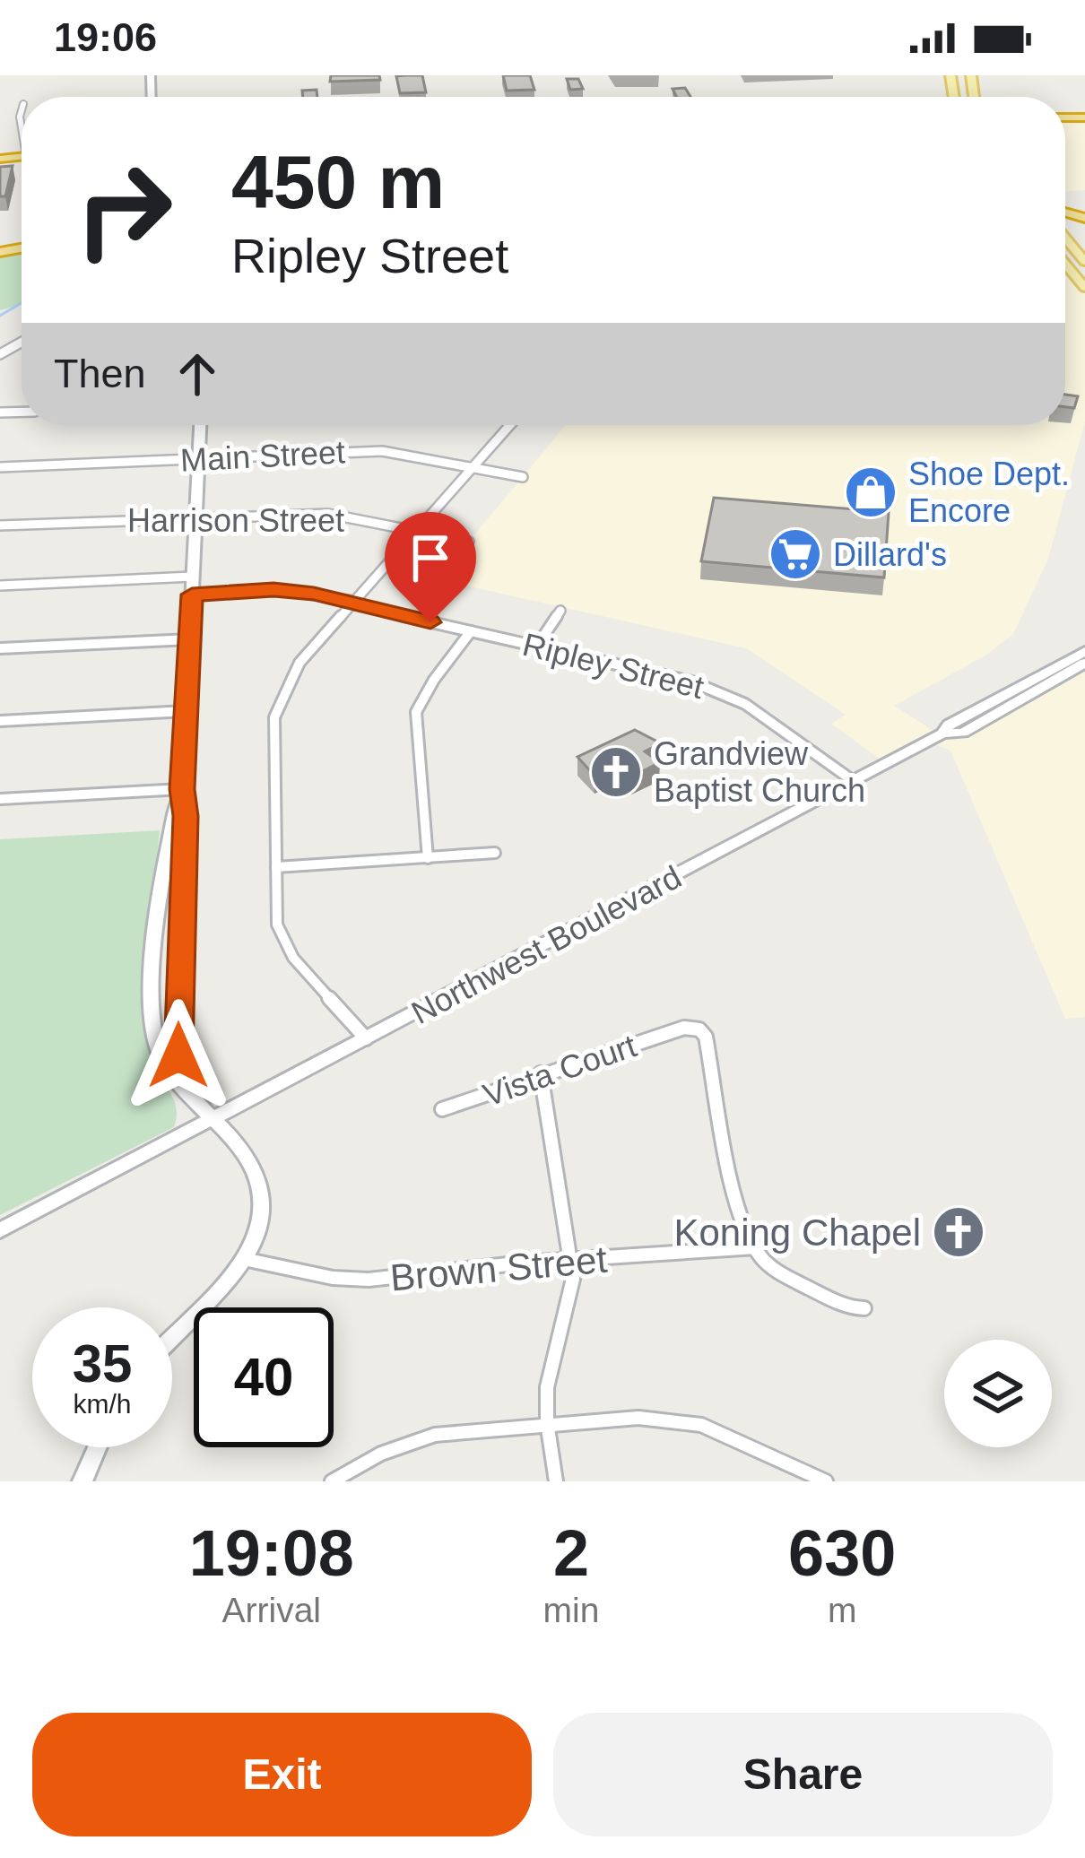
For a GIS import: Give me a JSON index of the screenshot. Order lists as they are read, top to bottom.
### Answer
{
  "streets": {
    "street": [
      "Main Street",
      "Harrison Street",
      "Ripley Street",
      "Northwest Boulevard",
      "Vista Court",
      "Brown Street"
    ]
  },
  "crossings": [
    ["Ripley Street", "Northwest Boulevard"],
    ["Vista Court", "Brown Street"]
  ],
  "places": {
    "shop": ["Shoe Dept. Encore"],
    "supermarket": ["Dillard's"],
    "church": ["Grandview Baptist Church", "Koning Chapel"]
  },
  "page": {
    "status": "19:06",
    "turn": ["450 m", "Ripley Street"],
    "then": "Then",
    "speed": "35 km/h",
    "limit": "40",
    "eta": [
      "19:08",
      "Arrival",
      "2",
      "min",
      "630",
      "m"
    ],
    "buttons": ["Exit", "Share"]
  }
}
